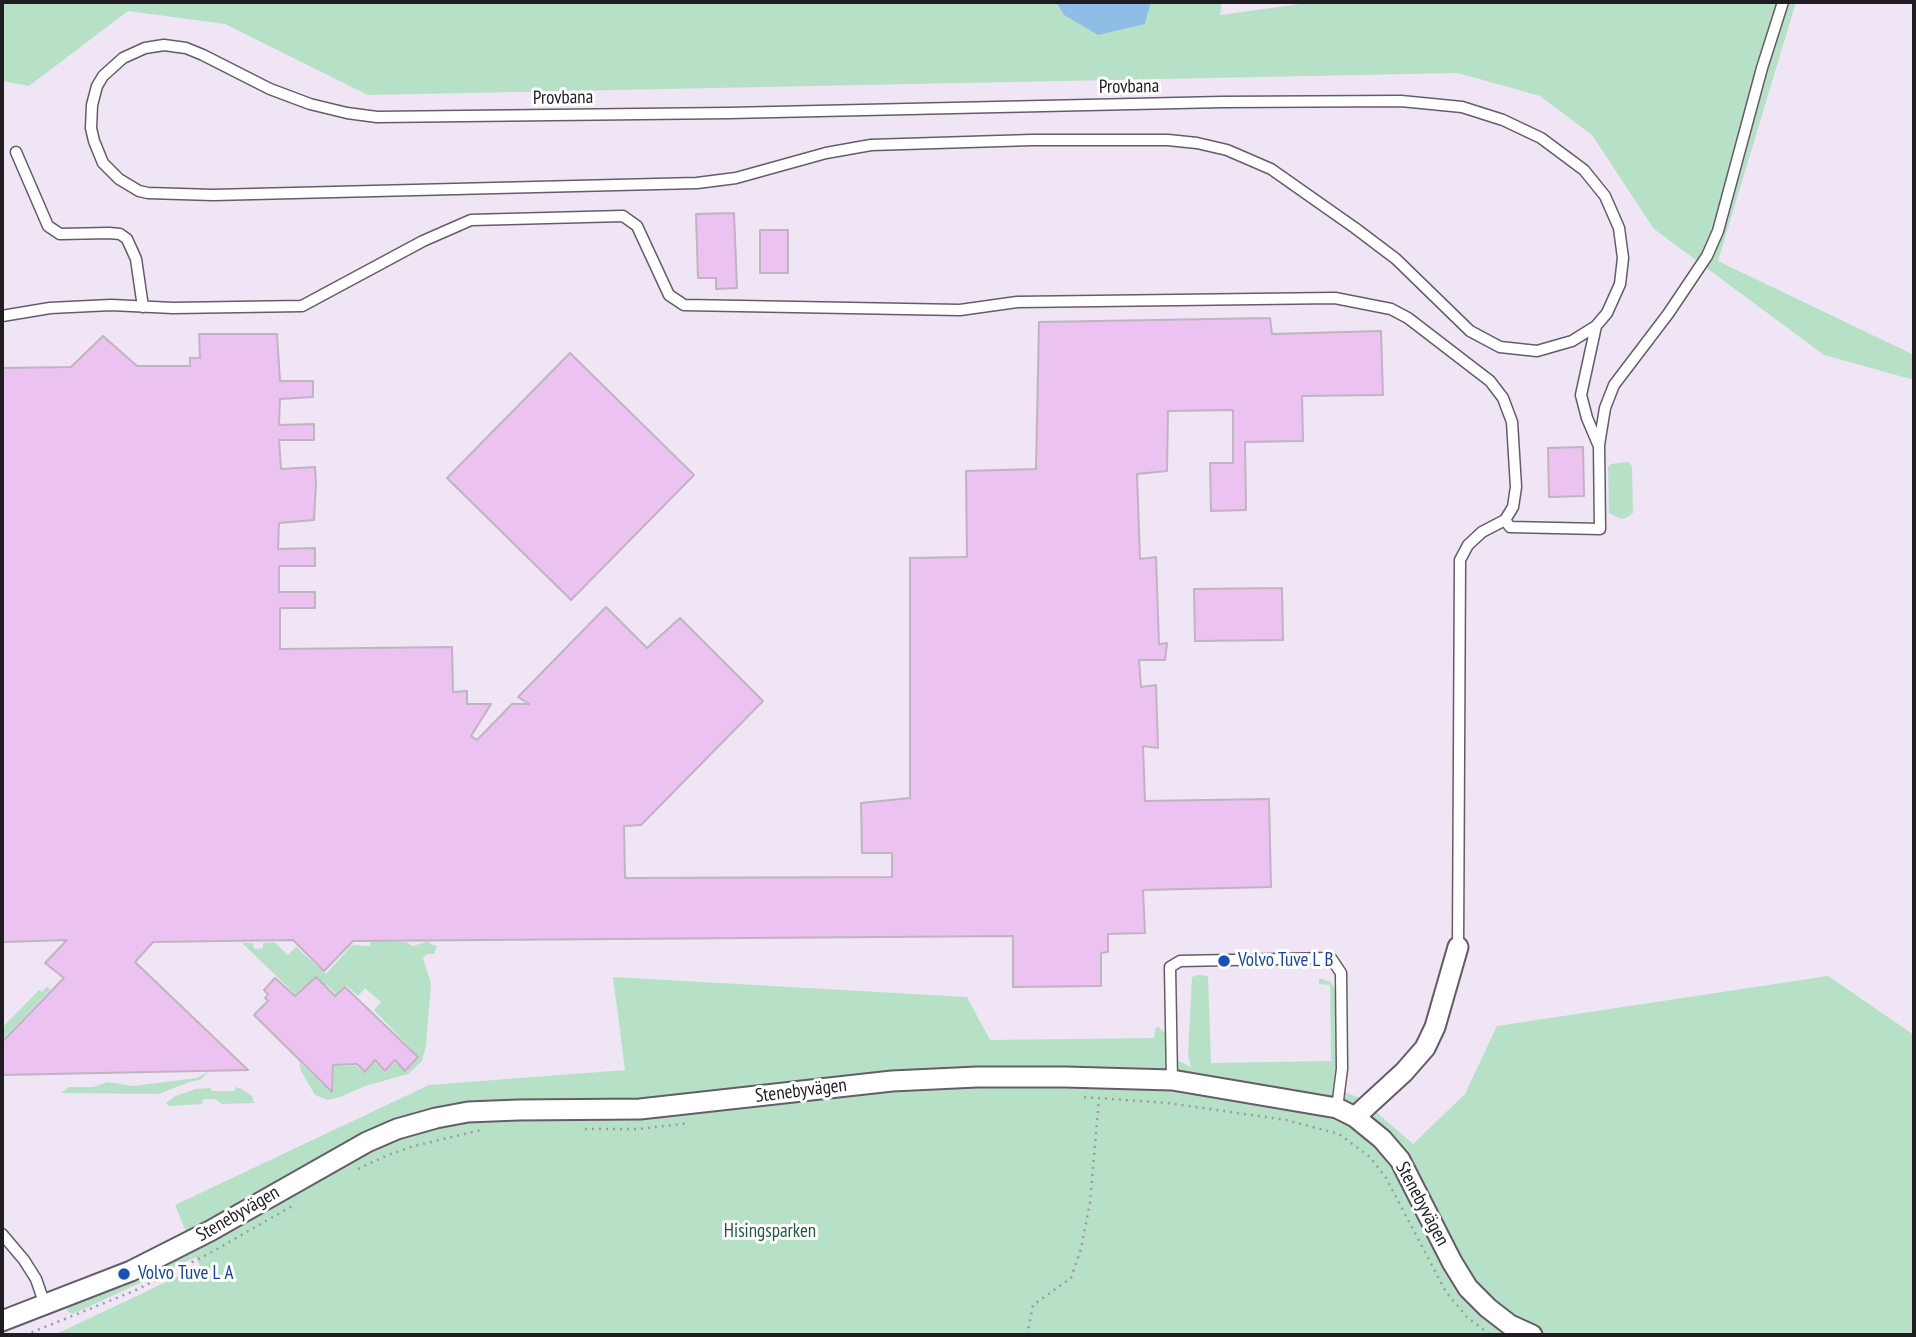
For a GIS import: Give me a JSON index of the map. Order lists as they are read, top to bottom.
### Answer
{
  "streets": {
    "street": ["Stenebyvägen"],
    "lane": ["Provbana"]
  },
  "parks": ["Hisingsparken"],
  "places": ["Volvo Tuve L B", "Volvo Tuve L A"]
}
